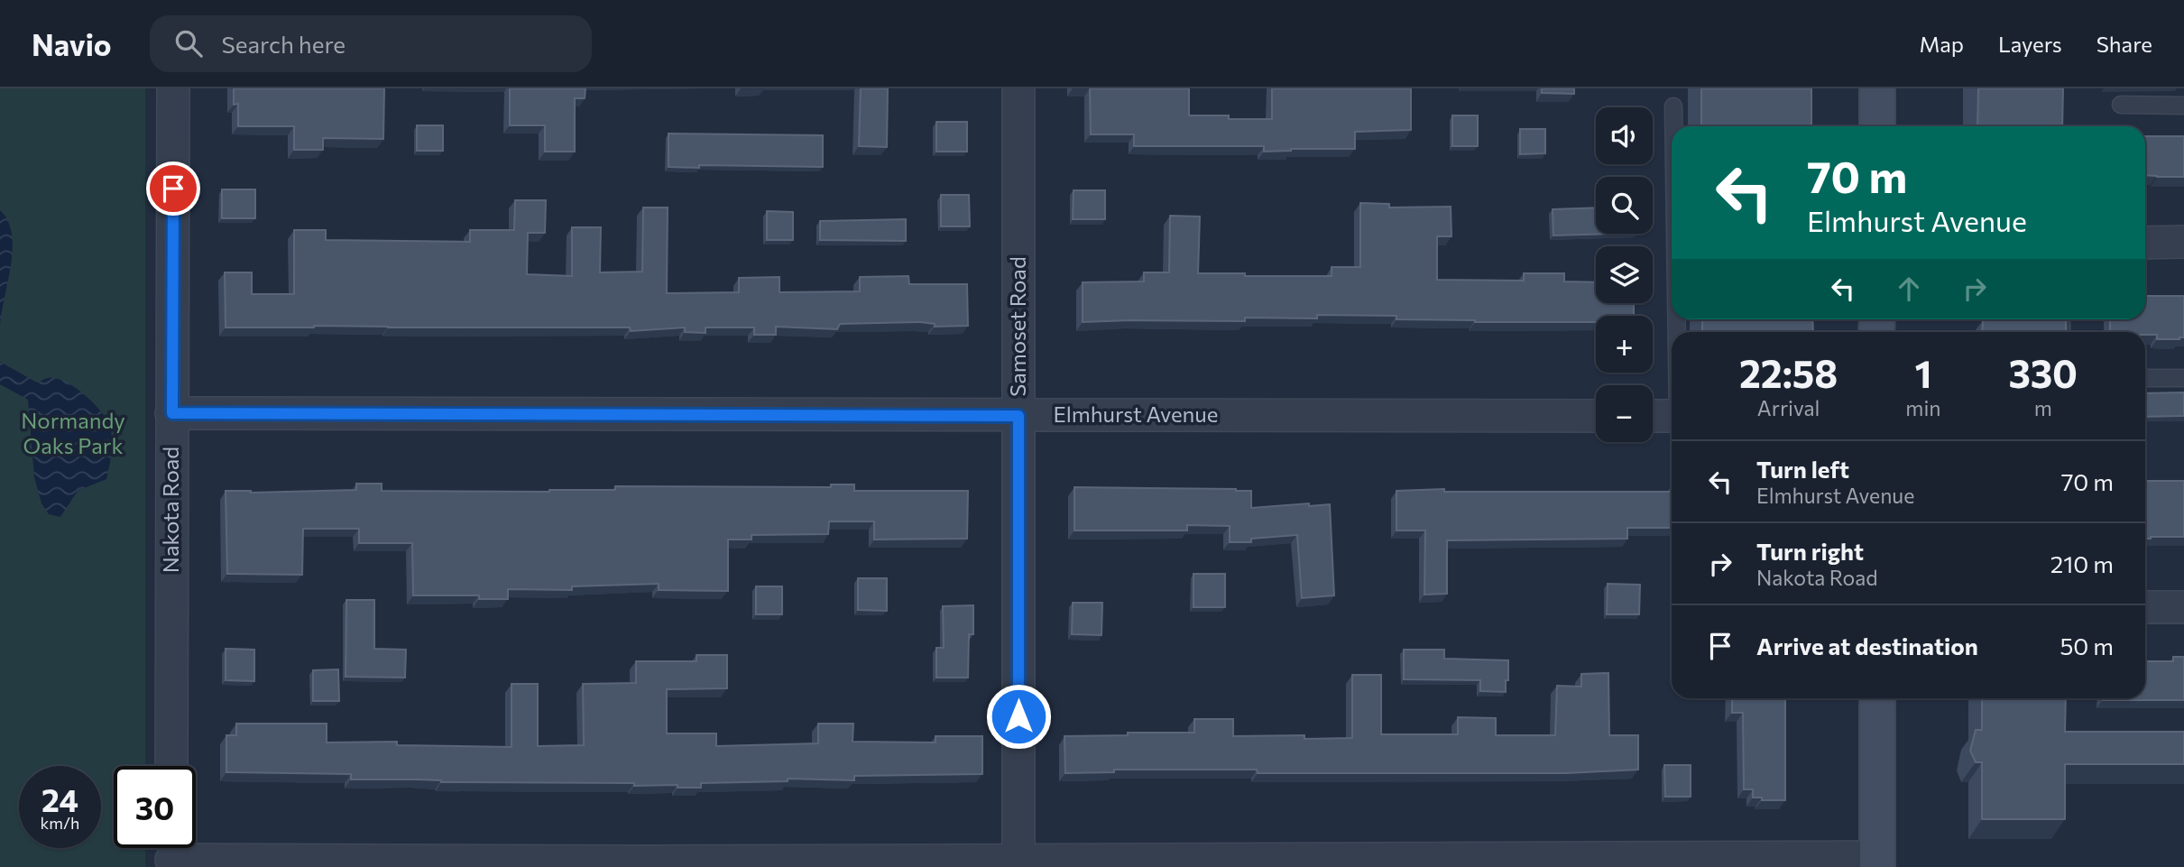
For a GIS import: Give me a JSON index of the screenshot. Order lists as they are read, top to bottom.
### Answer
{
  "streets": {
    "street": ["Samoset Road", "Elmhurst Avenue", "Nakota Road"]
  },
  "crossings": [
    ["Samoset Road", "Elmhurst Avenue"],
    ["Elmhurst Avenue", "Nakota Road"]
  ],
  "parks": ["Normandy Oaks Park"],
  "page": {
    "header": "Navio",
    "search": "Search here",
    "nav": ["Map", "Layers", "Share"],
    "map_buttons": ["+", "−"],
    "turn": ["70 m", "Elmhurst Avenue"],
    "eta": [
      "22:58",
      "Arrival",
      "1",
      "min",
      "330",
      "m"
    ],
    "list": [
      {
        "name": "Turn left",
        "note": "Elmhurst Avenue",
        "value": "70 m"
      },
      {
        "name": "Turn right",
        "note": "Nakota Road",
        "value": "210 m"
      },
      {
        "name": "Arrive at destination",
        "value": "50 m"
      }
    ],
    "speed": "24 km/h",
    "limit": "30"
  }
}
